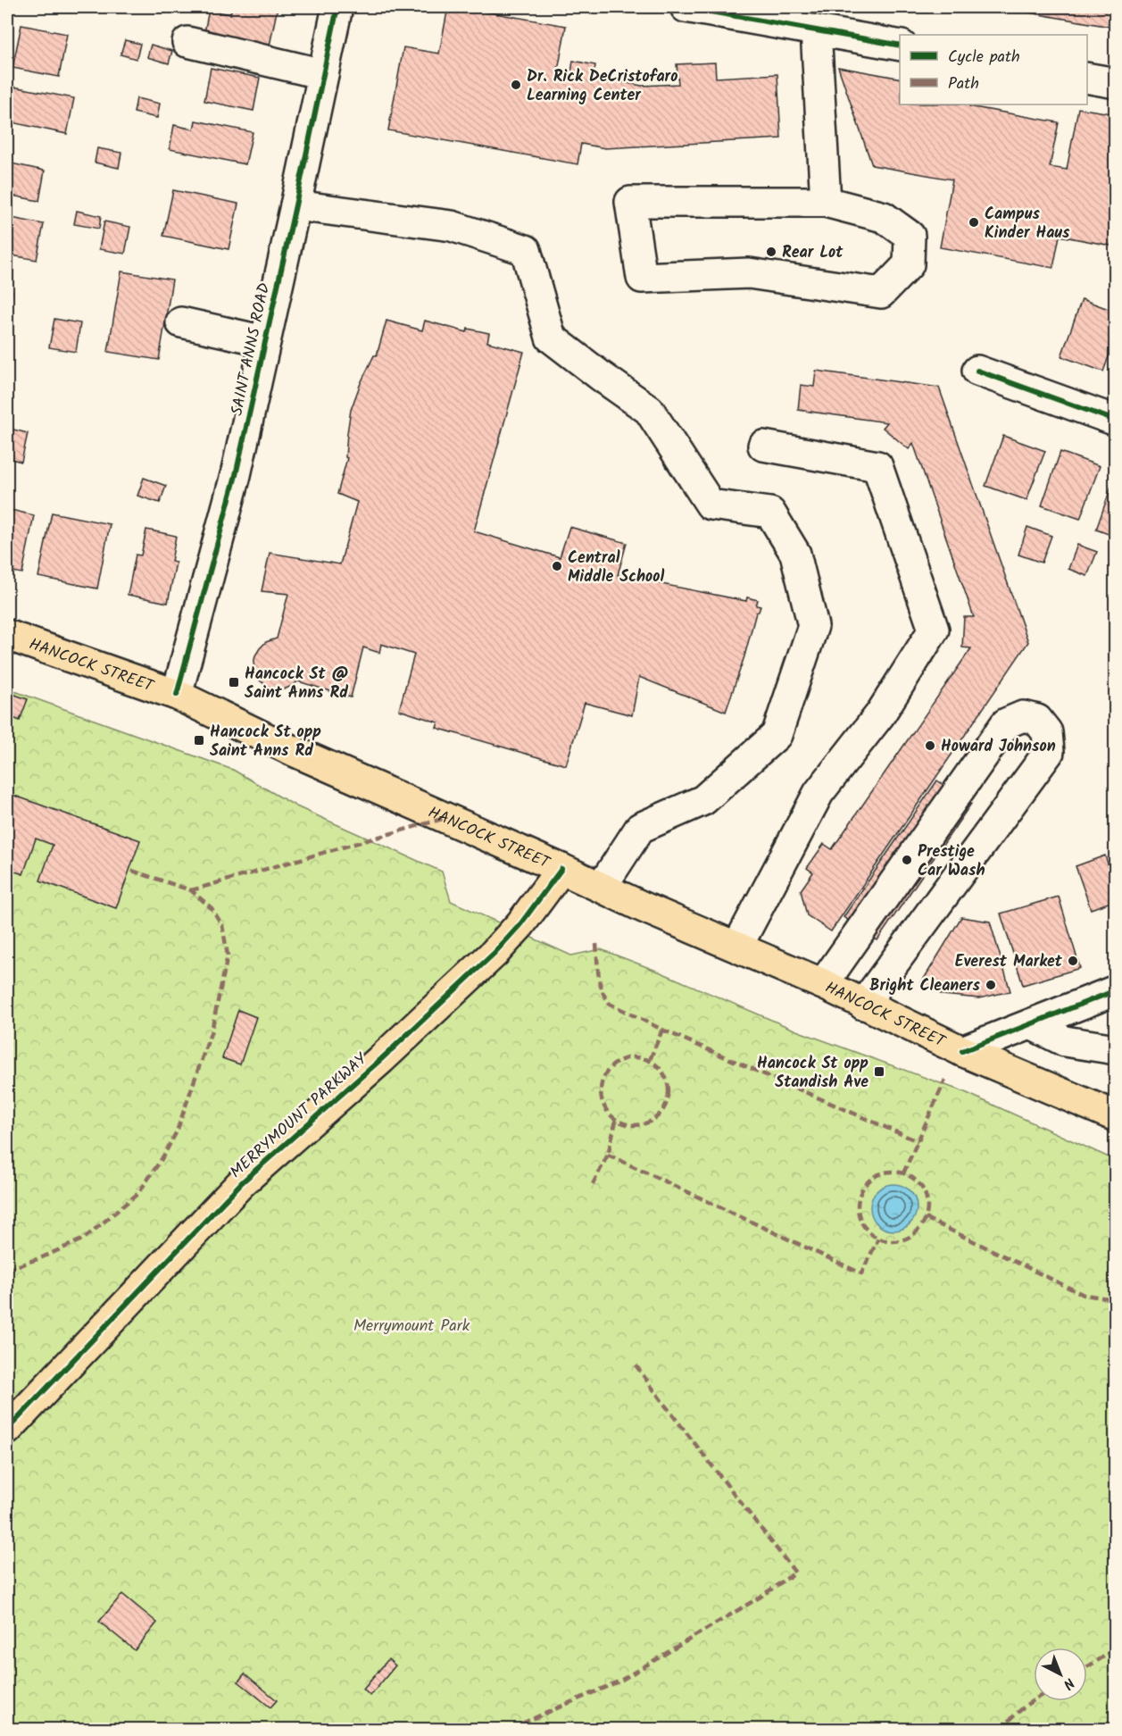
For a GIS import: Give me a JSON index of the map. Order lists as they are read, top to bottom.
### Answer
{
  "streets": {
    "main road": ["HANCOCK STREET", "MERRYMOUNT PARKWAY"],
    "street": ["SAINT ANNS ROAD"]
  },
  "crossings": [
    ["SAINT ANNS ROAD", "HANCOCK STREET"],
    ["HANCOCK STREET", "MERRYMOUNT PARKWAY"]
  ],
  "parks": ["Merrymount Park"],
  "places": {
    "other": [
      "Dr. Rick DeCristofaro Learning Center",
      "Campus Kinder Haus",
      "Rear Lot",
      "Central Middle School",
      "Howard Johnson",
      "Prestige Car Wash",
      "Everest Market",
      "Bright Cleaners"
    ],
    "transit": ["Hancock St @ Saint Anns Rd", "Hancock St opp Saint Anns Rd", "Hancock St opp Standish Ave"]
  },
  "legend": ["Cycle path", "Path"],
  "north": "bottom right"
}
